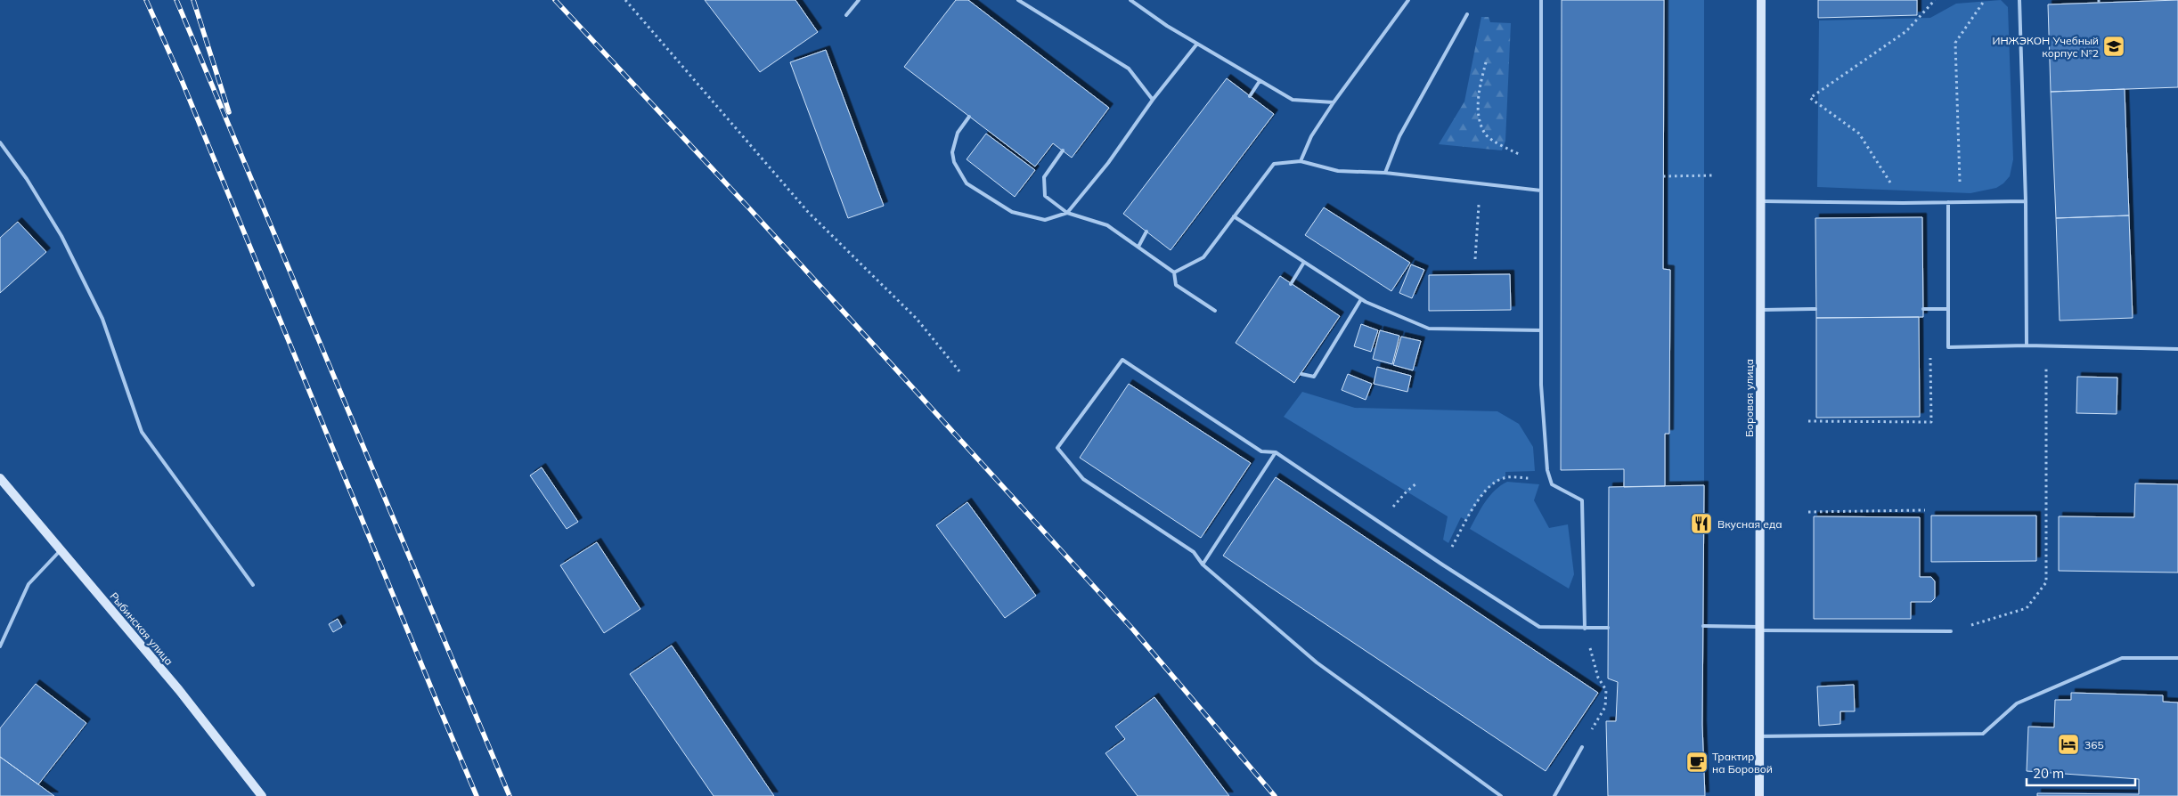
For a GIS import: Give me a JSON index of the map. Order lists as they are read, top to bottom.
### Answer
{
  "streets": {
    "street": ["Боровая улица", "Рыбинская улица"]
  },
  "places": {
    "school or university": ["ИНЖЭКОН Учебный корпус №2"],
    "restaurant": ["Вкусная еда"],
    "hotel": ["365"],
    "cafe": ["Трактир на Боровой"]
  },
  "scale_bar": "20 m"
}
